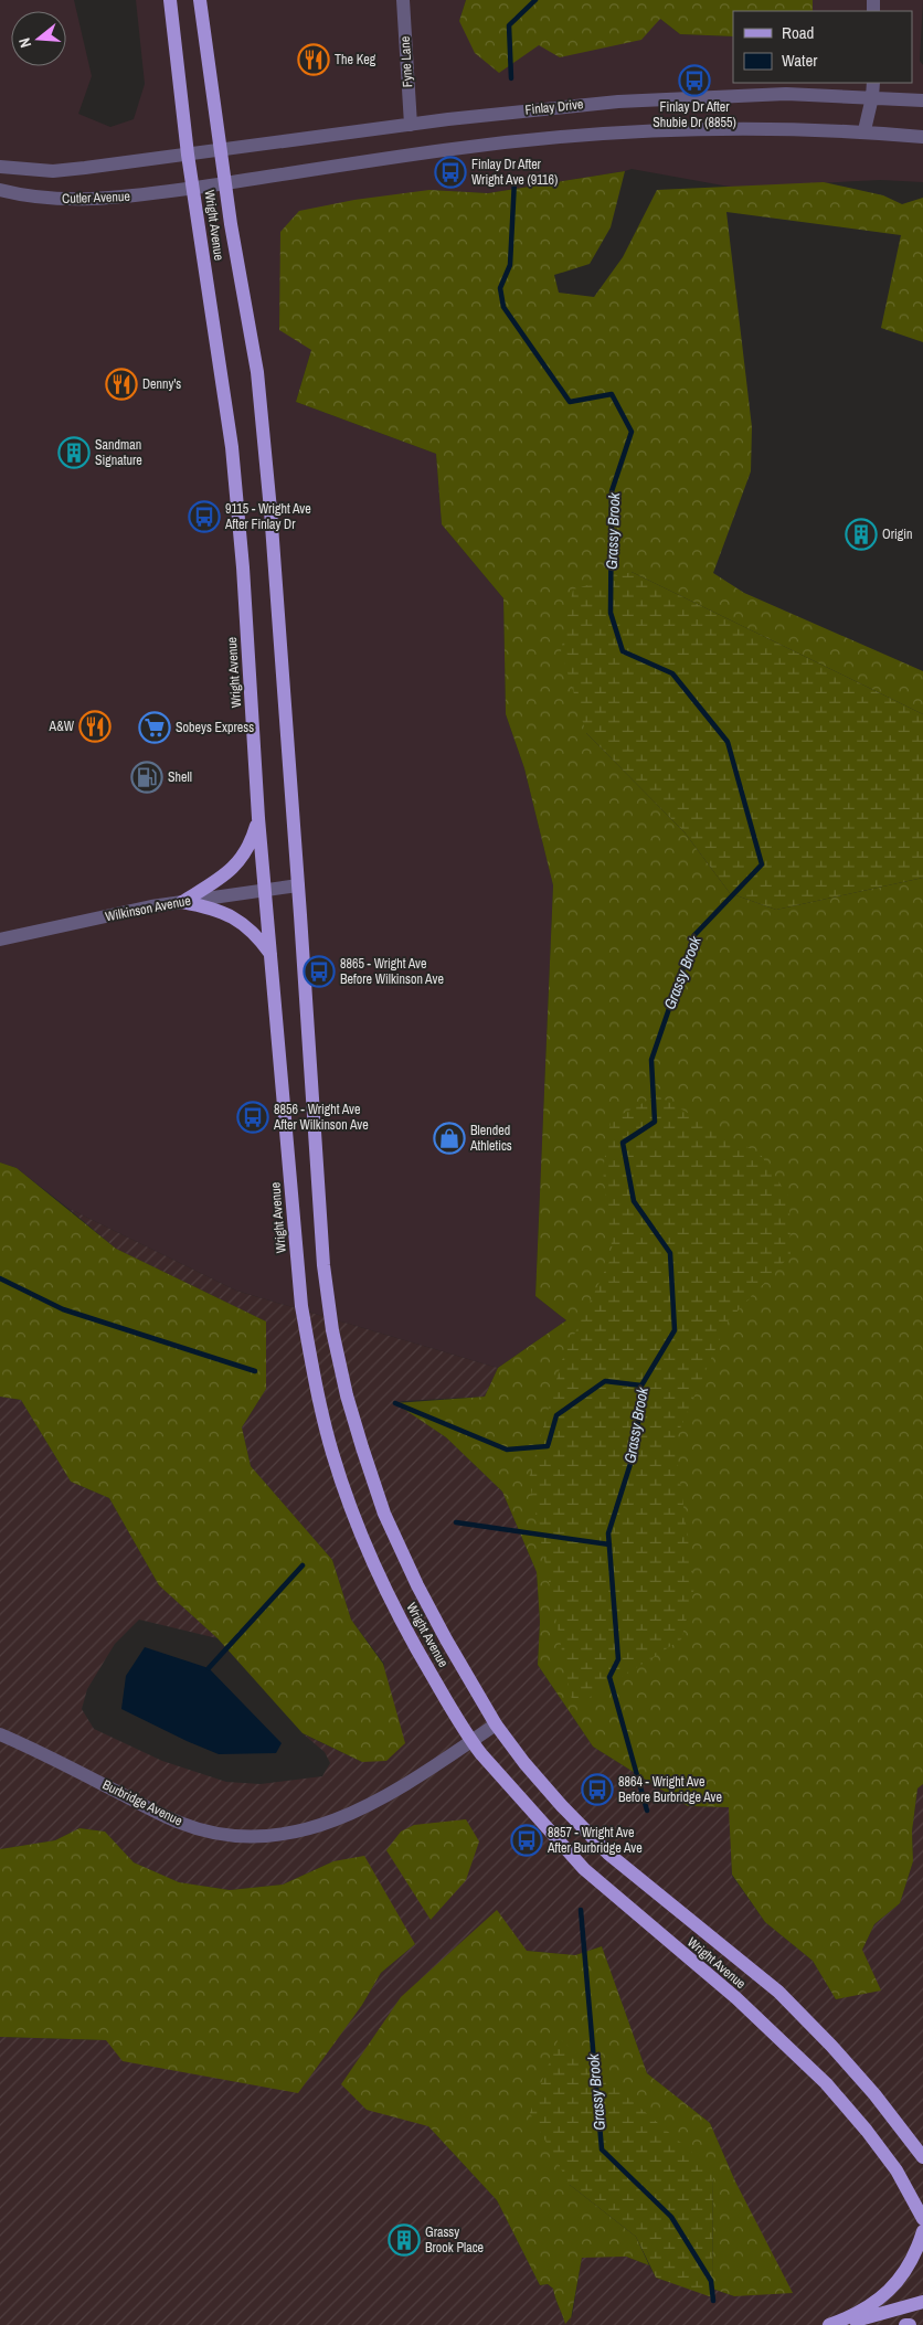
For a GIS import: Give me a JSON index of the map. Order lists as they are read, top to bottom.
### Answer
{
  "streets": {
    "main road": ["Wright Avenue"],
    "street": [
      "Fyne Lane",
      "Finlay Drive",
      "Cutler Avenue",
      "Wilkinson Avenue",
      "Burbridge Avenue"
    ]
  },
  "crossings": [
    ["Fyne Lane", "Finlay Drive"],
    ["Finlay Drive", "Cutler Avenue"],
    ["Finlay Drive", "Wright Avenue"],
    ["Cutler Avenue", "Wright Avenue"],
    ["Wright Avenue", "Wilkinson Avenue"],
    ["Wright Avenue", "Burbridge Avenue"]
  ],
  "water": ["Grassy Brook"],
  "places": {
    "restaurant": ["The Keg", "Denny's", "A&W"],
    "bus stop": [
      "Finlay Dr After Shubie Dr (8855)",
      "Finlay Dr After Wright Ave (9116)",
      "9115 - Wright Ave After Finlay Dr",
      "8865 - Wright Ave Before Wilkinson Ave",
      "8856 - Wright Ave After Wilkinson Ave",
      "8864 - Wright Ave Before Burbridge Ave",
      "8857 - Wright Ave After Burbridge Ave"
    ],
    "building": ["Sandman Signature", "Origin", "Grassy Brook Place"],
    "supermarket": ["Sobeys Express"],
    "fuel station": ["Shell"],
    "shop": ["Blended Athletics"]
  },
  "legend": ["Road", "Water"],
  "north": "left"
}
